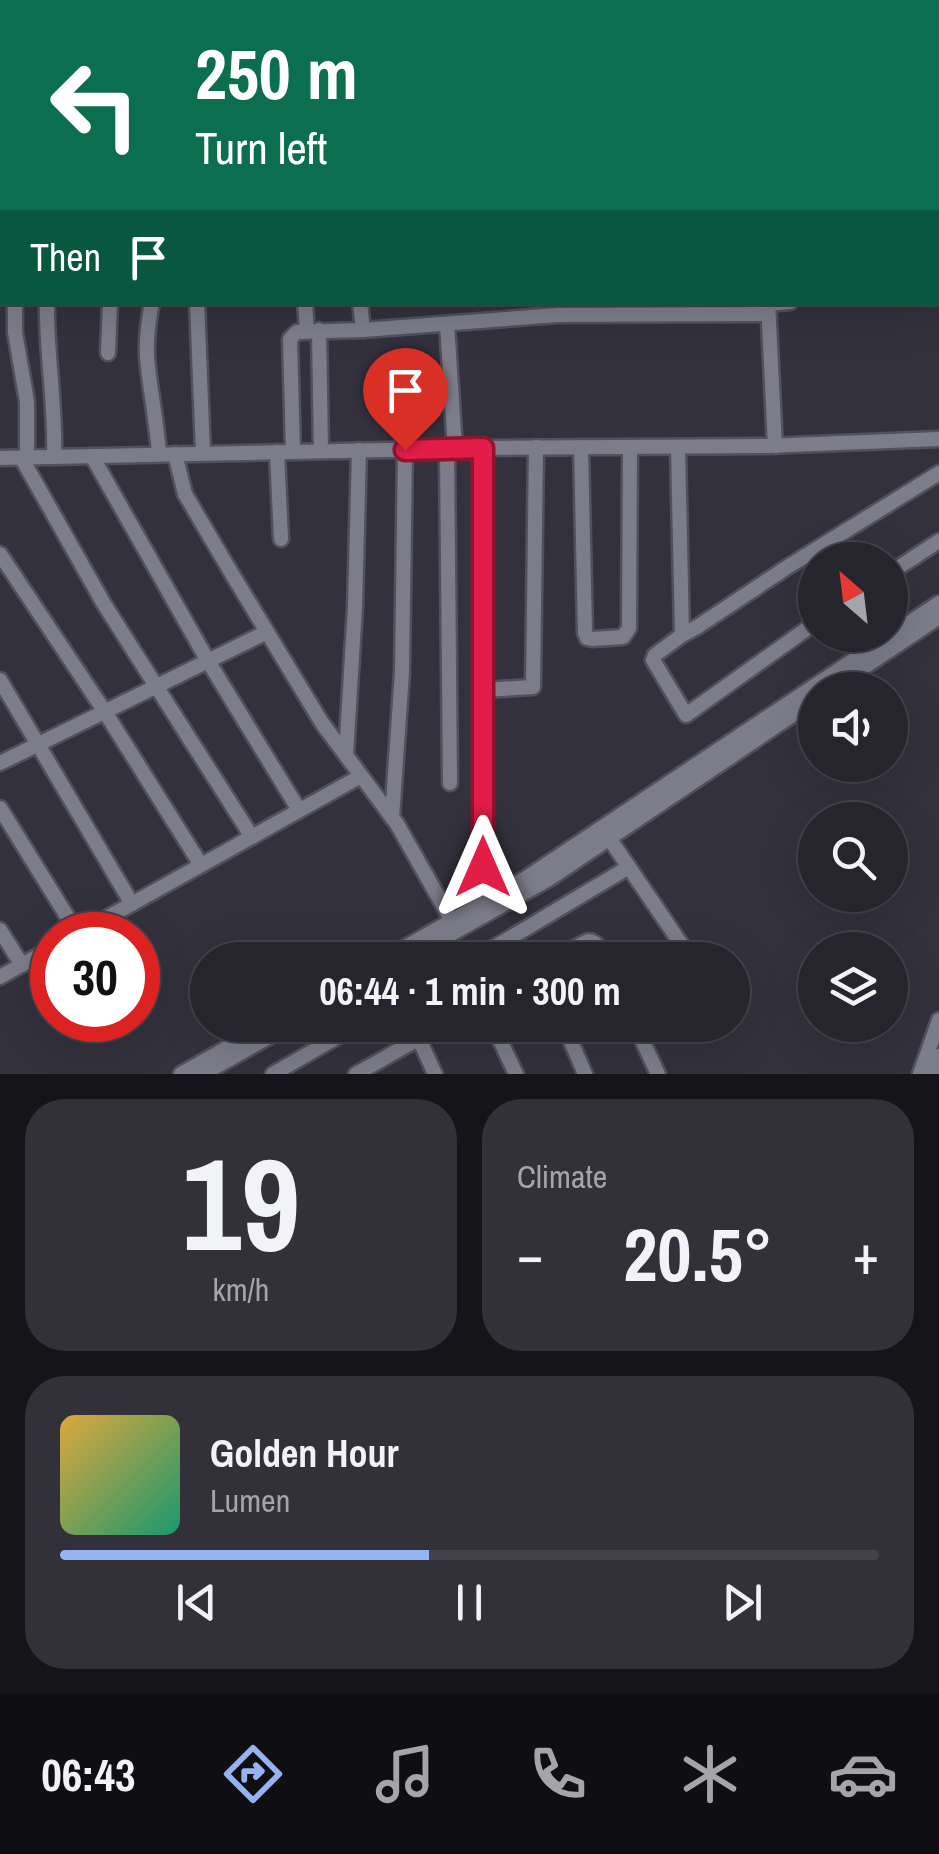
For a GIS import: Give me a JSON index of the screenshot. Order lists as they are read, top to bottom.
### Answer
{
  "north": "top left",
  "page": {
    "turn": ["250 m", "Turn left"],
    "then": "Then",
    "limit": "30",
    "trip": "06:44 · 1 min · 300 m",
    "tile": [
      ["19", "km/h"],
      "Climate"
    ],
    "heat": ["−", "20.5°", "+"],
    "song": ["Golden Hour", "Lumen"],
    "tabs": "06:43"
  }
}
